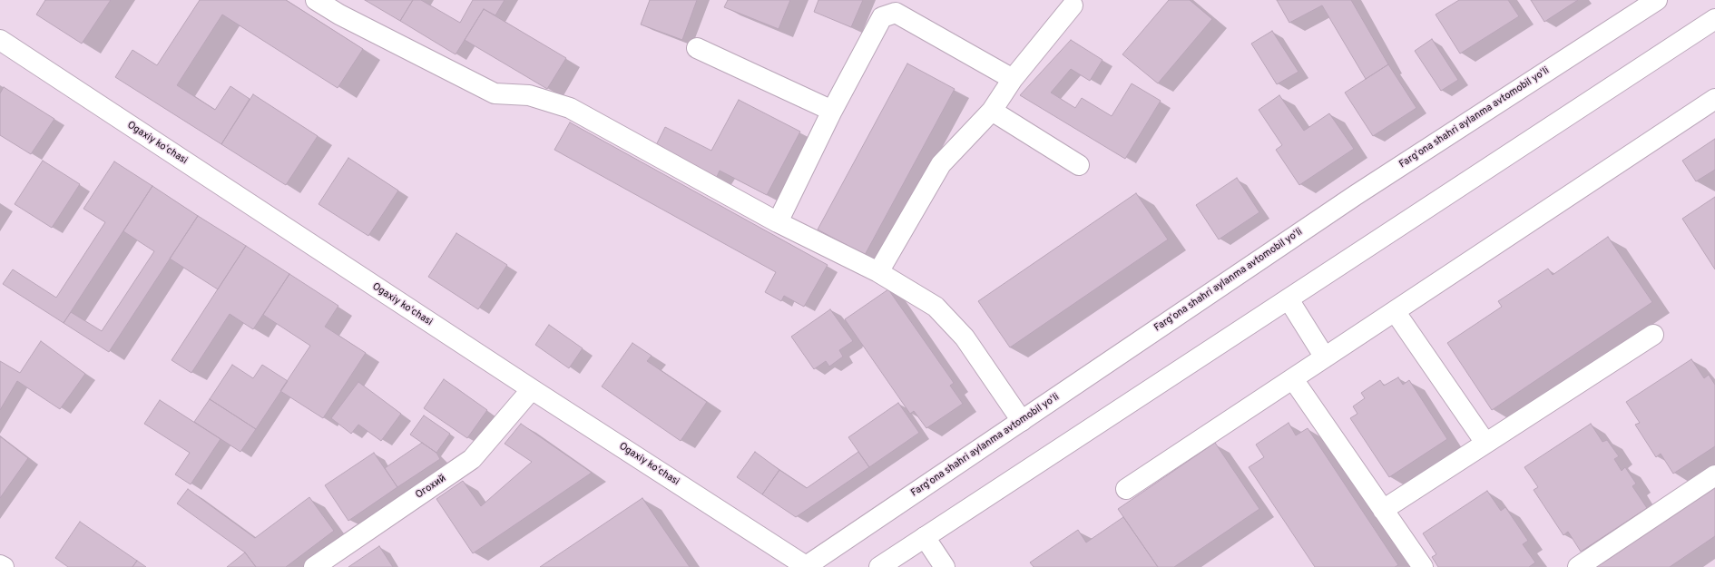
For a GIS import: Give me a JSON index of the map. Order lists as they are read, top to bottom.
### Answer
{
  "streets": {
    "main road": ["Fargʻona shahri aylanma avtomobil yoʻli", "Ogaxiy koʻchasi", "Огохий"]
  },
  "crossings": [
    ["Fargʻona shahri aylanma avtomobil yoʻli", "Ogaxiy koʻchasi"],
    ["Ogaxiy koʻchasi", "Огохий"]
  ]
}
